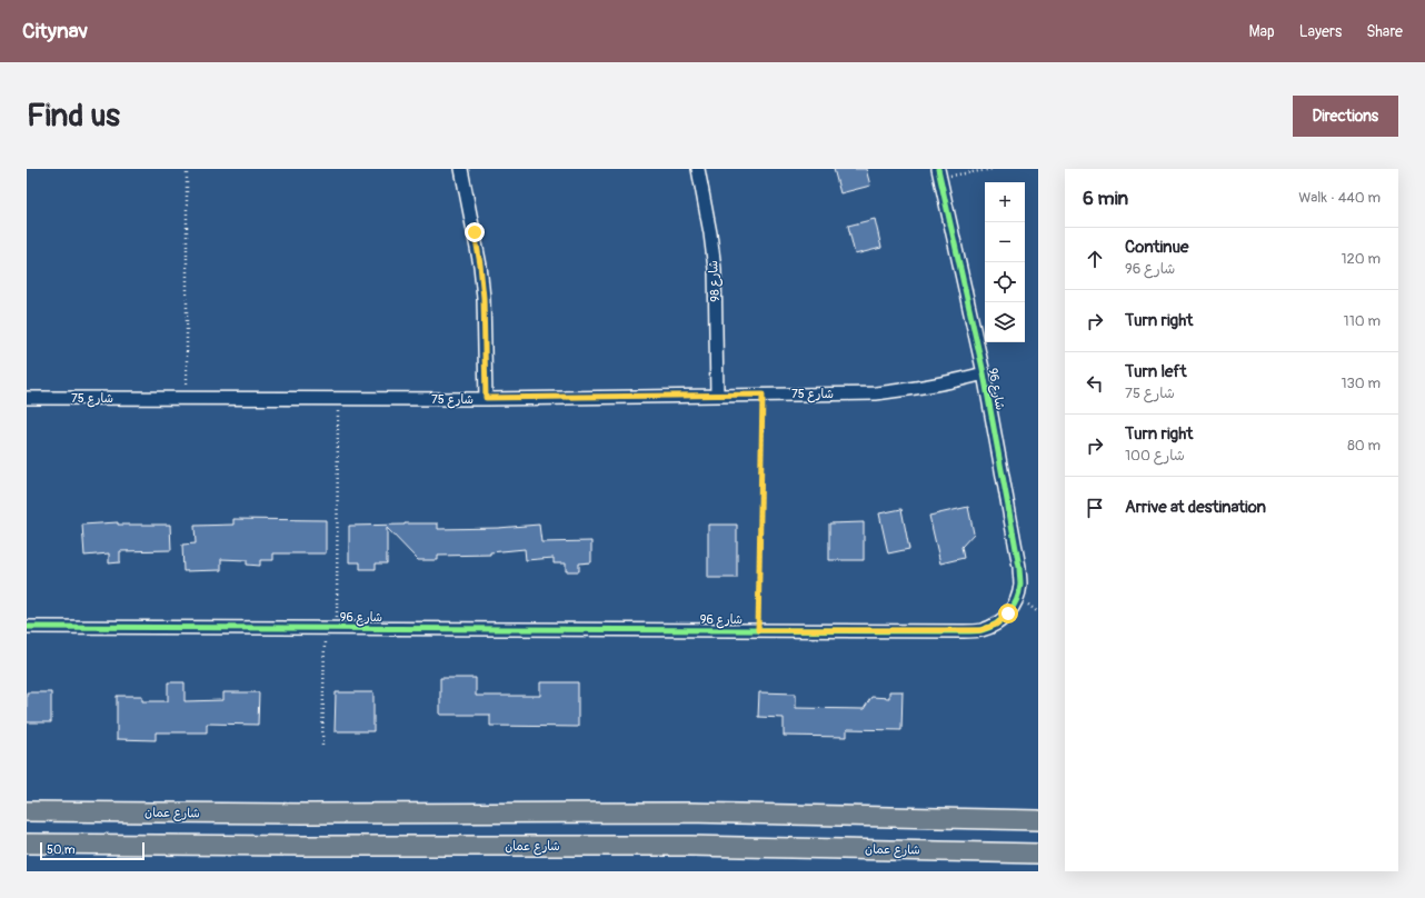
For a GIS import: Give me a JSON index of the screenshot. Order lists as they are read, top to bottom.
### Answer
{
  "streets": {
    "main road": ["شارع عمان"],
    "street": ["شارع 98", "شارع 96", "شارع 75"]
  },
  "crossings": [
    ["شارع 98", "شارع 75"],
    ["شارع 96", "شارع 75"]
  ],
  "scale_bar": "50 m",
  "page": {
    "header": "Citynav",
    "nav": ["Map", "Layers", "Share"],
    "buttons": "Directions",
    "title": "Find us",
    "heading": ["6 min", "Walk · 440 m"],
    "map_buttons": ["+", "−"],
    "list": [
      ["Continue", "شارع 96", "120 m"],
      ["Turn right", "110 m"],
      ["Turn left", "شارع 75", "130 m"],
      ["Turn right", "شارع 100", "80 m"],
      "Arrive at destination"
    ],
    "scale": "50 m"
  }
}
